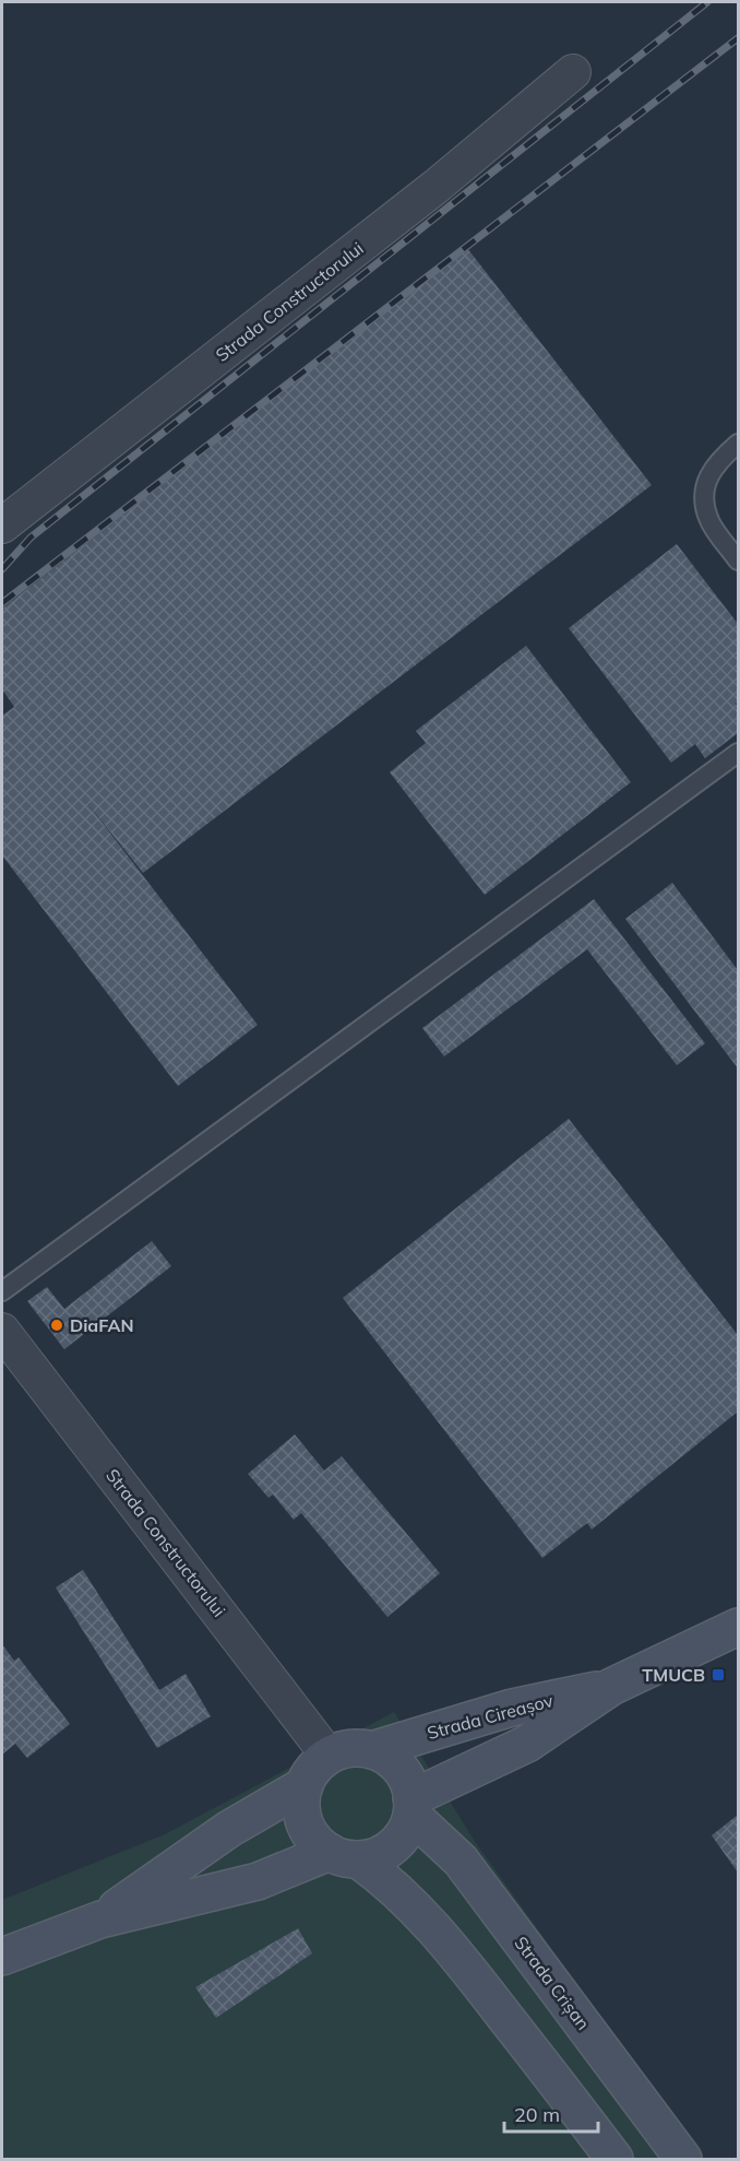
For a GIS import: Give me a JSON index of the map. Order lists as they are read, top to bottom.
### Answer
{
  "streets": {
    "main road": ["Strada Cireașov", "Strada Crișan"],
    "street": ["Strada Constructorului"]
  },
  "crossings": [
    ["Strada Constructorului", "Strada Cireașov"],
    ["Strada Constructorului", "Strada Crișan"],
    ["Strada Cireașov", "Strada Crișan"]
  ],
  "places": {
    "other": ["DiaFAN"],
    "transit": ["TMUCB"]
  },
  "scale_bar": "20 m"
}
